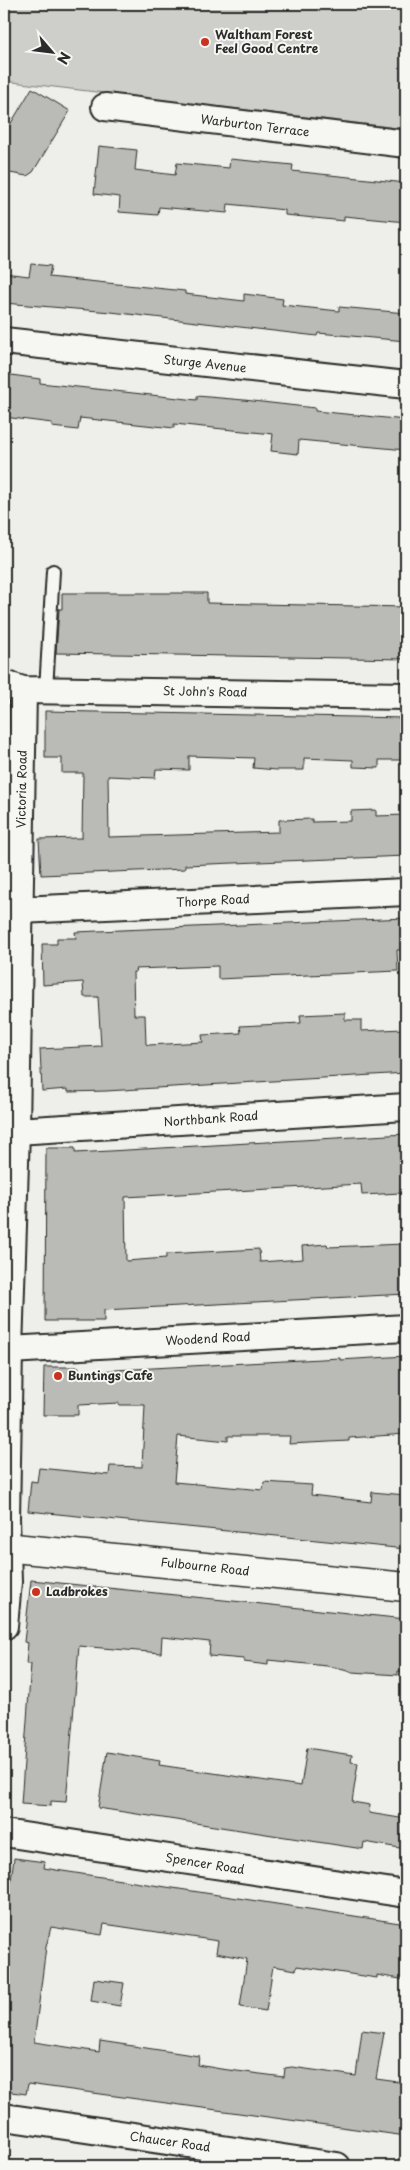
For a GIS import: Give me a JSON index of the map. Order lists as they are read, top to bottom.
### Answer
{
  "streets": {
    "main road": ["Fulbourne Road"],
    "street": [
      "Warburton Terrace",
      "Sturge Avenue",
      "St John's Road",
      "Victoria Road",
      "Thorpe Road",
      "Northbank Road",
      "Woodend Road",
      "Spencer Road",
      "Chaucer Road"
    ]
  },
  "crossings": [
    ["St John's Road", "Victoria Road"],
    ["Victoria Road", "Thorpe Road"],
    ["Victoria Road", "Northbank Road"],
    ["Victoria Road", "Woodend Road"],
    ["Victoria Road", "Fulbourne Road"]
  ],
  "places": ["Waltham Forest Feel Good Centre", "Buntings Cafe", "Ladbrokes"],
  "north": "bottom right"
}
